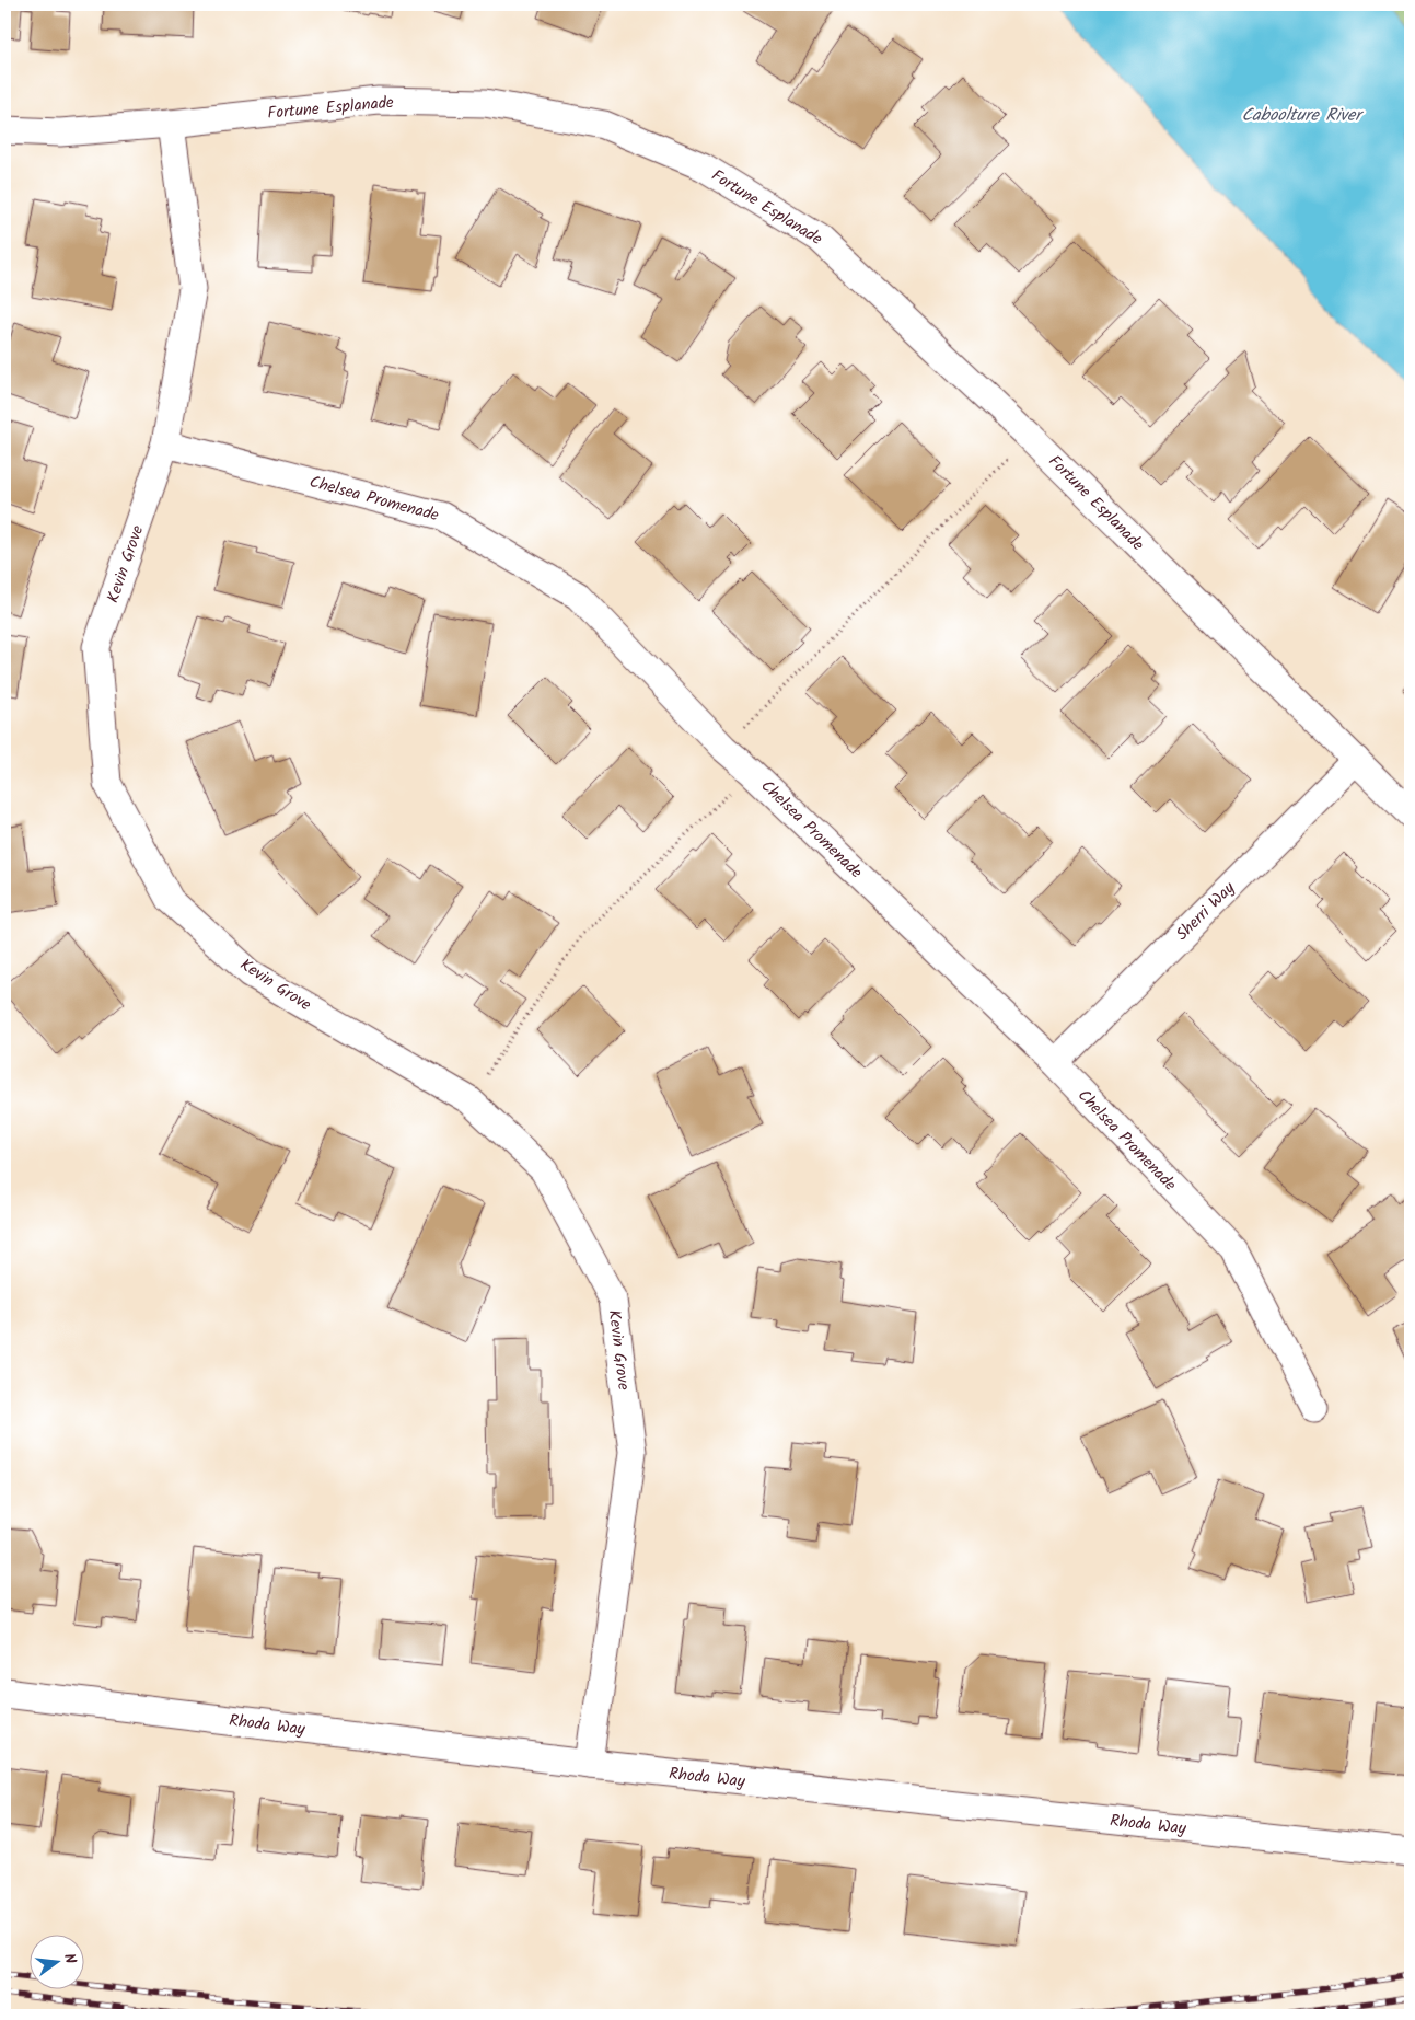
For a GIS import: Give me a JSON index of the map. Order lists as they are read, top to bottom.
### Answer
{
  "streets": {
    "street": [
      "Fortune Esplanade",
      "Chelsea Promenade",
      "Kevin Grove",
      "Sherri Way",
      "Rhoda Way"
    ]
  },
  "crossings": [
    ["Fortune Esplanade", "Kevin Grove"],
    ["Fortune Esplanade", "Sherri Way"],
    ["Chelsea Promenade", "Kevin Grove"],
    ["Chelsea Promenade", "Sherri Way"],
    ["Kevin Grove", "Rhoda Way"]
  ],
  "water": ["Caboolture River"],
  "north": "right"
}
